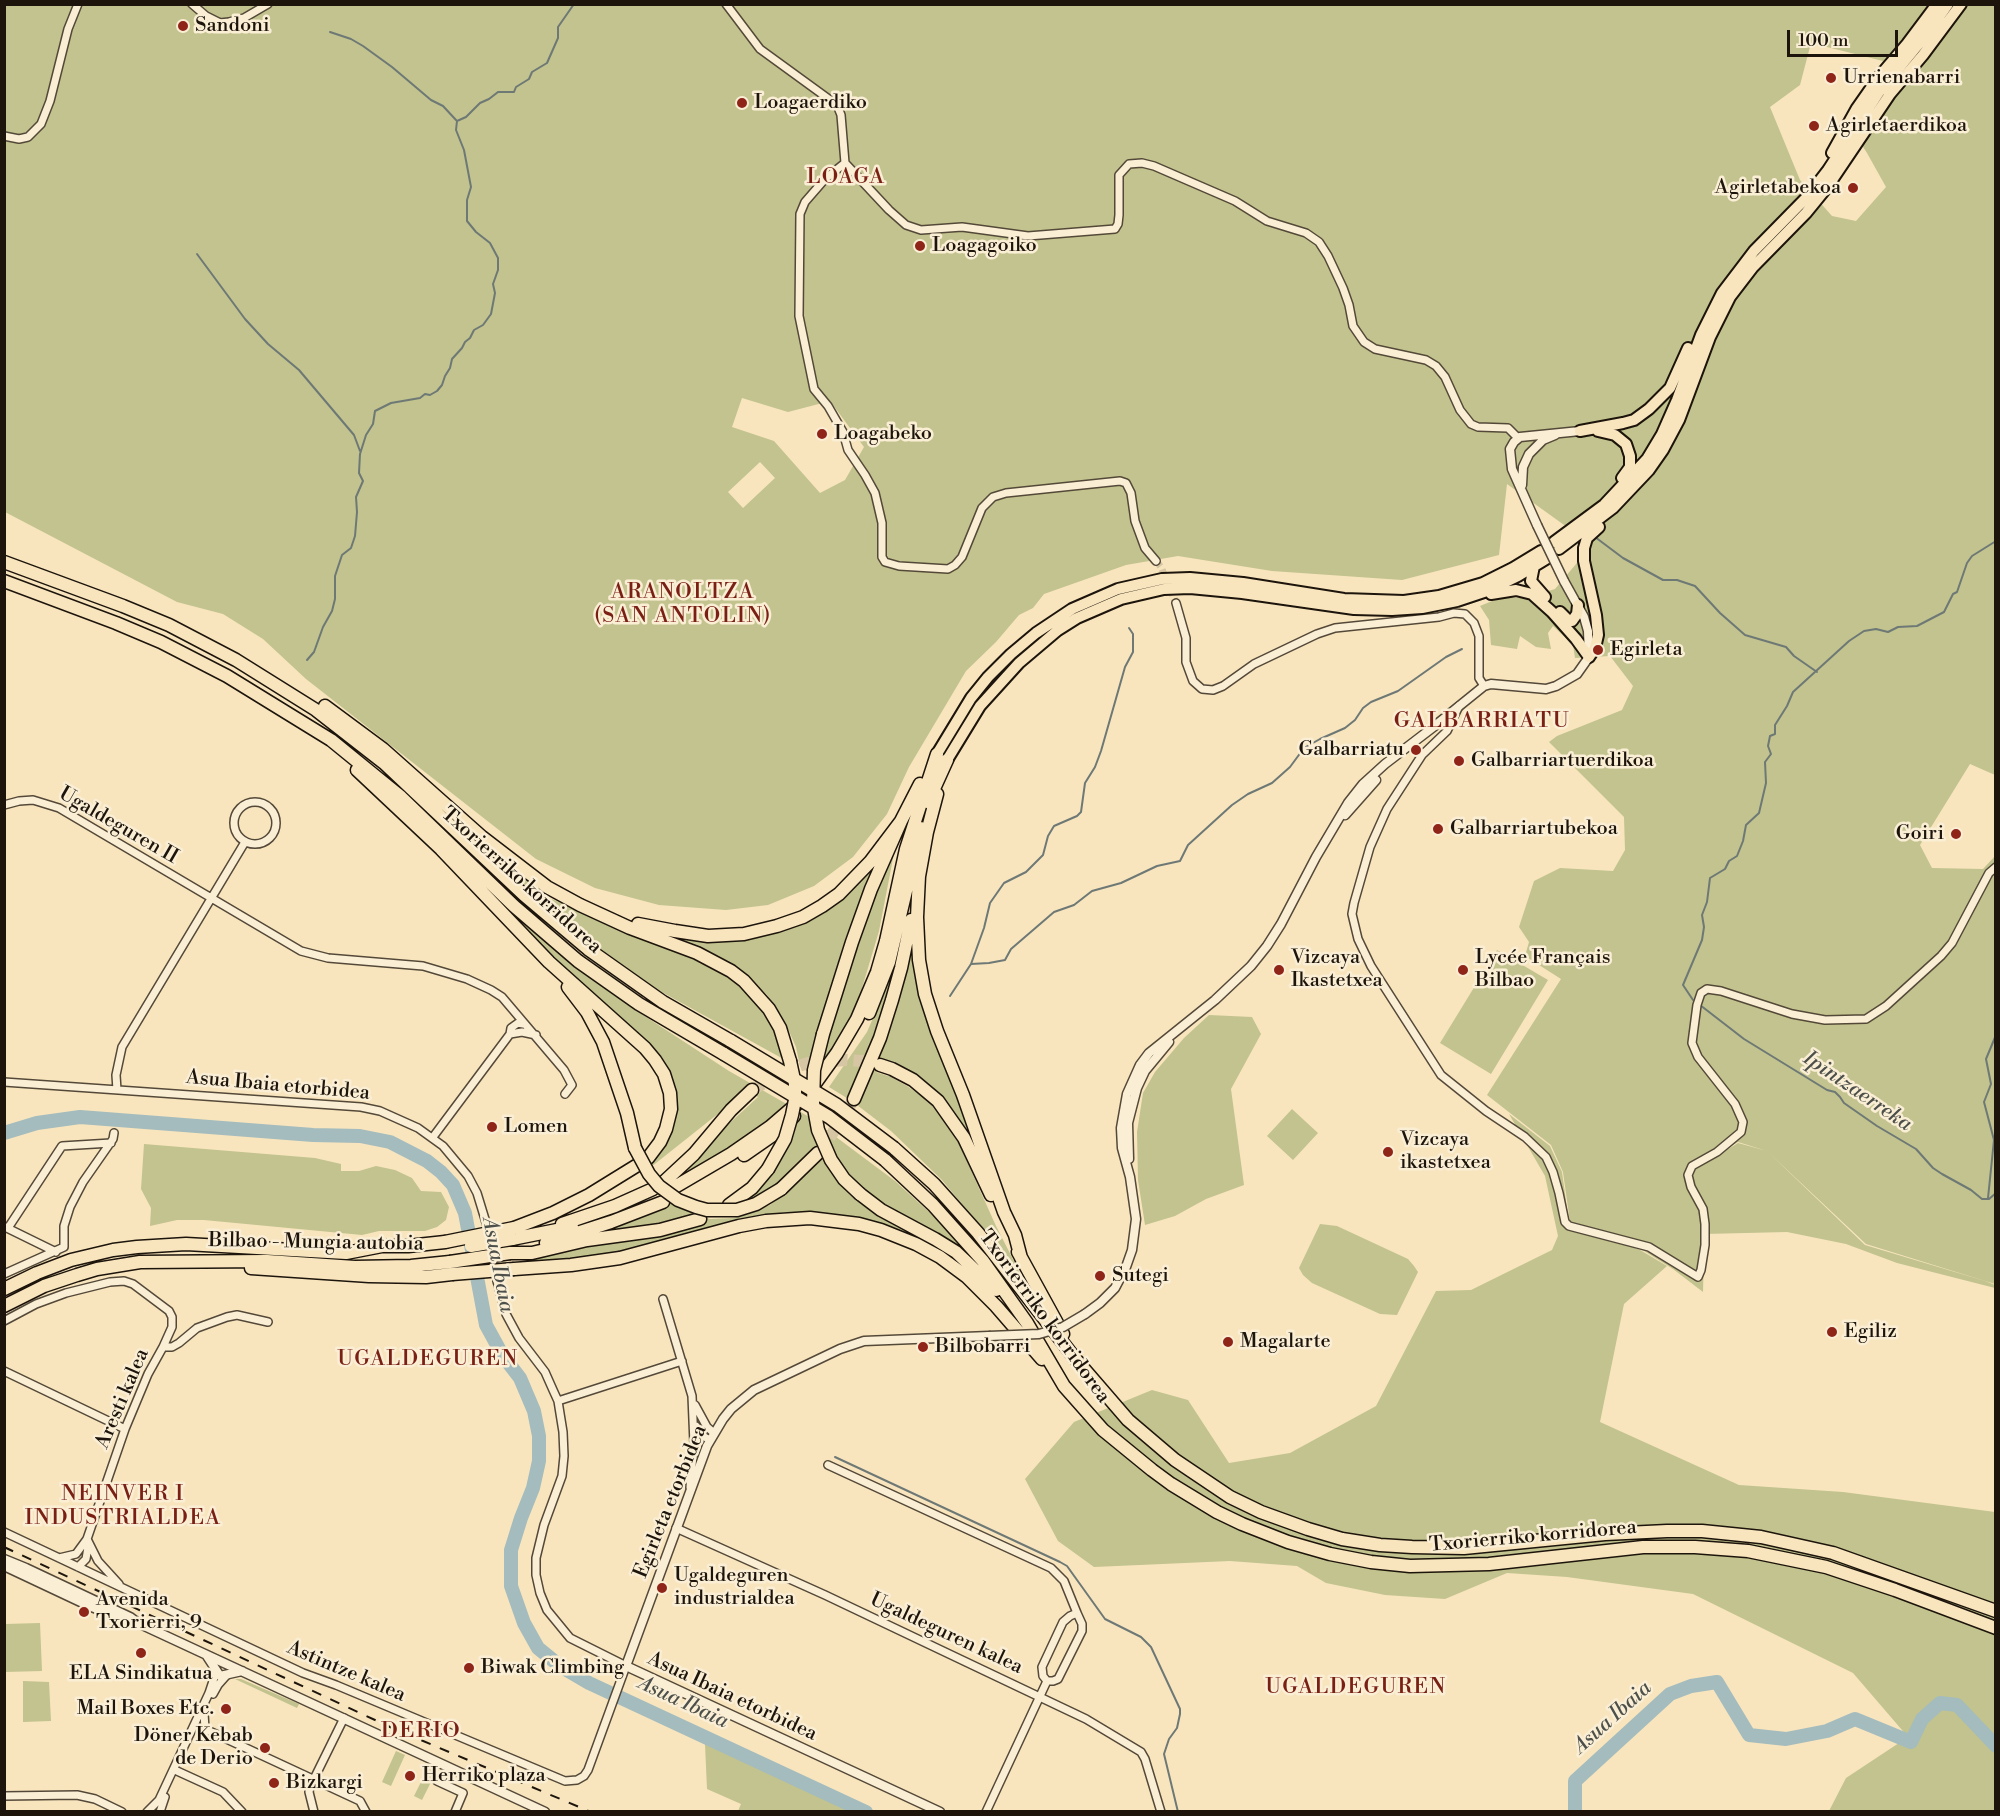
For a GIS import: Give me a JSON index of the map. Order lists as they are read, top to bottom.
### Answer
{
  "streets": {
    "highway": ["Txorierriko korridorea", "Bilbao - Mungia autobia"],
    "street": [
      "Ugaldeguren II",
      "Asua Ibaia etorbidea",
      "Aresti kalea",
      "Egirleta etorbidea",
      "Ugaldeguren kalea",
      "Astintze kalea"
    ]
  },
  "crossings": [
    ["Asua Ibaia etorbidea", "Egirleta etorbidea"],
    ["Asua Ibaia etorbidea", "Astintze kalea"],
    ["Aresti kalea", "Astintze kalea"],
    ["Egirleta etorbidea", "Ugaldeguren kalea"],
    ["Egirleta etorbidea", "Astintze kalea"]
  ],
  "districts": [
    "LOAGA",
    "ARANOLTZA (SAN ANTOLIN)",
    "GALBARRIATU",
    "UGALDEGUREN",
    "NEINVER I INDUSTRIALDEA",
    "UGALDEGUREN",
    "DERIO"
  ],
  "water": ["Ipintzaerreka", "Asua Ibaia"],
  "places": [
    "Sandoni",
    "Urrienabarri",
    "Loagaerdiko",
    "Agirletaerdikoa",
    "Agirletabekoa",
    "Loagagoiko",
    "Loagabeko",
    "Egirleta",
    "Galbarriatu",
    "Galbarriartuerdikoa",
    "Galbarriartubekoa",
    "Goiri",
    "Vizcaya Ikastetxea",
    "Lycée Français Bilbao",
    "Lomen",
    "Vizcaya ikastetxea",
    "Sutegi",
    "Egiliz",
    "Magalarte",
    "Bilbobarri",
    "Ugaldeguren industrialdea",
    "Avenida Txorierri, 9",
    "ELA Sindikatua",
    "Biwak Climbing",
    "Mail Boxes Etc.",
    "Döner Kebab de Derio",
    "Herriko plaza",
    "Bizkargi"
  ],
  "scale_bar": "100 m"
}
